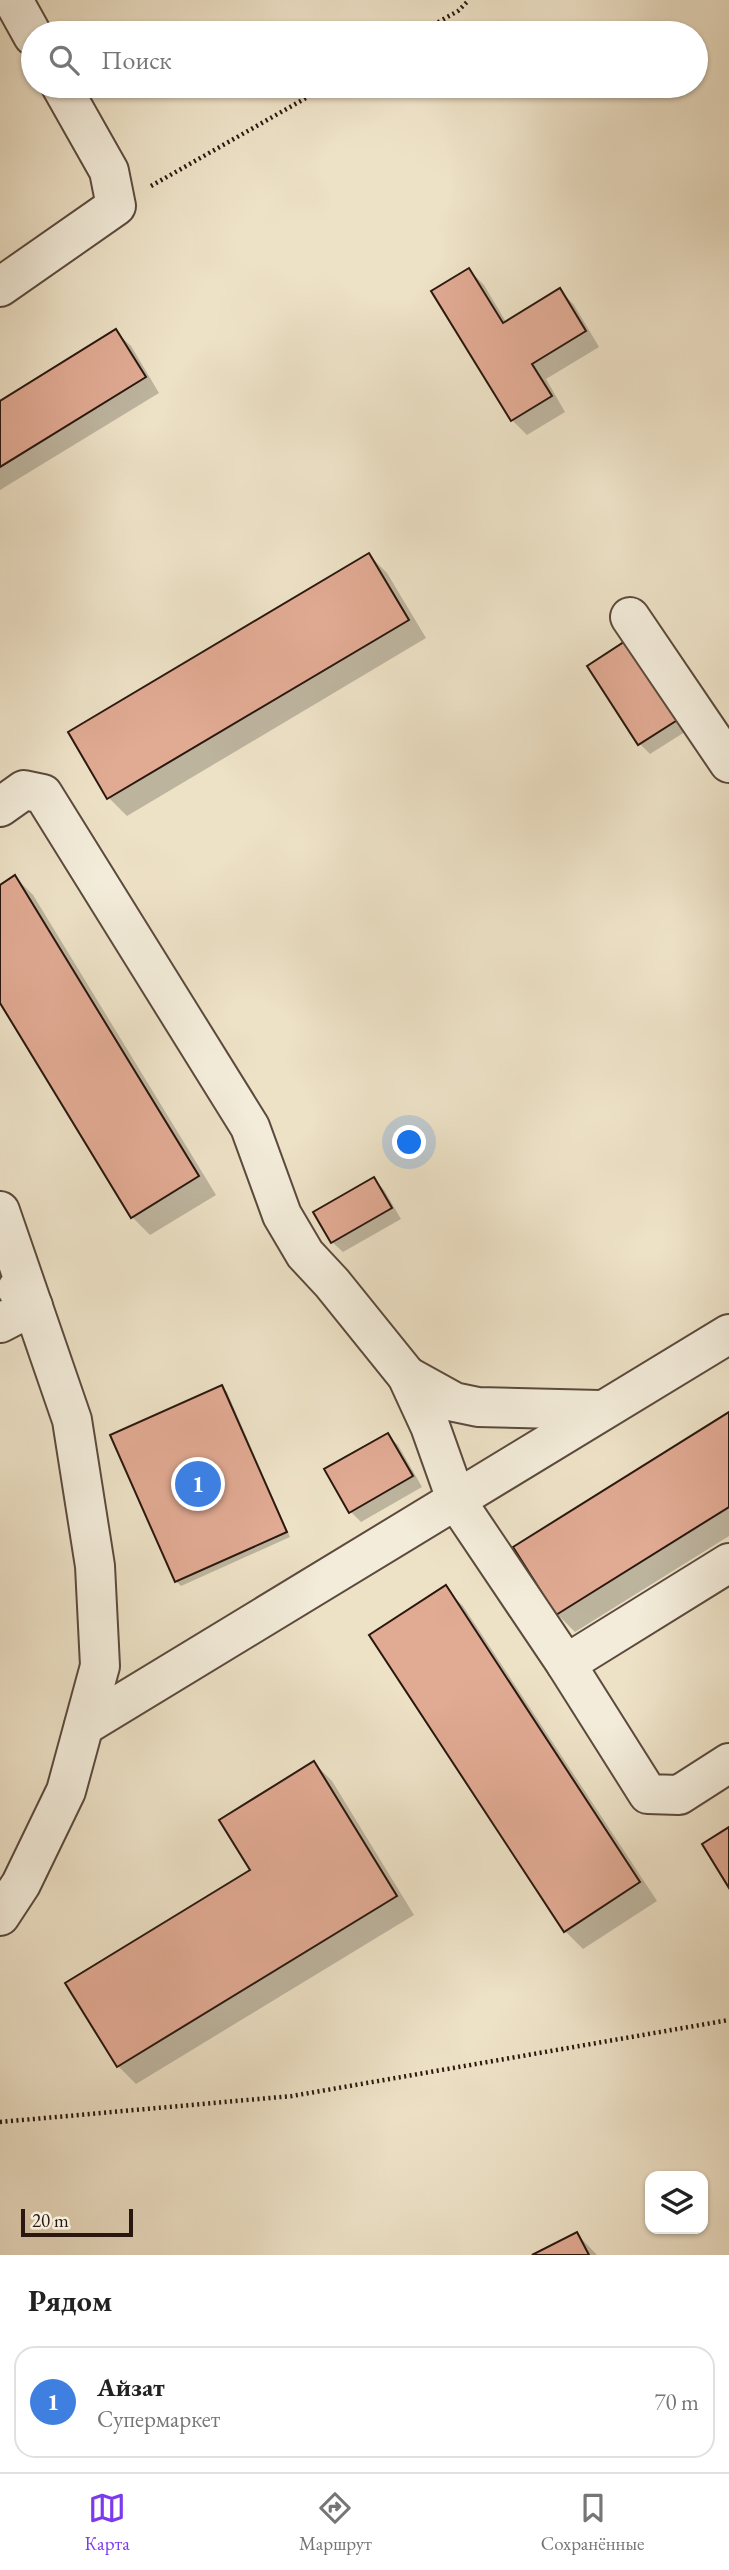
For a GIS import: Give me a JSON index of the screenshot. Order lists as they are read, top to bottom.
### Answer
{
  "scale_bar": "20 m",
  "page": {
    "search": "Поиск",
    "pins": "1",
    "scale": "20 m",
    "heading": "Рядом",
    "list": [
      {
        "mark": "1",
        "name": "Айзат",
        "note": "Супермаркет",
        "value": "70 m"
      }
    ],
    "nav": ["Карта", "Маршрут", "Сохранённые"]
  }
}
